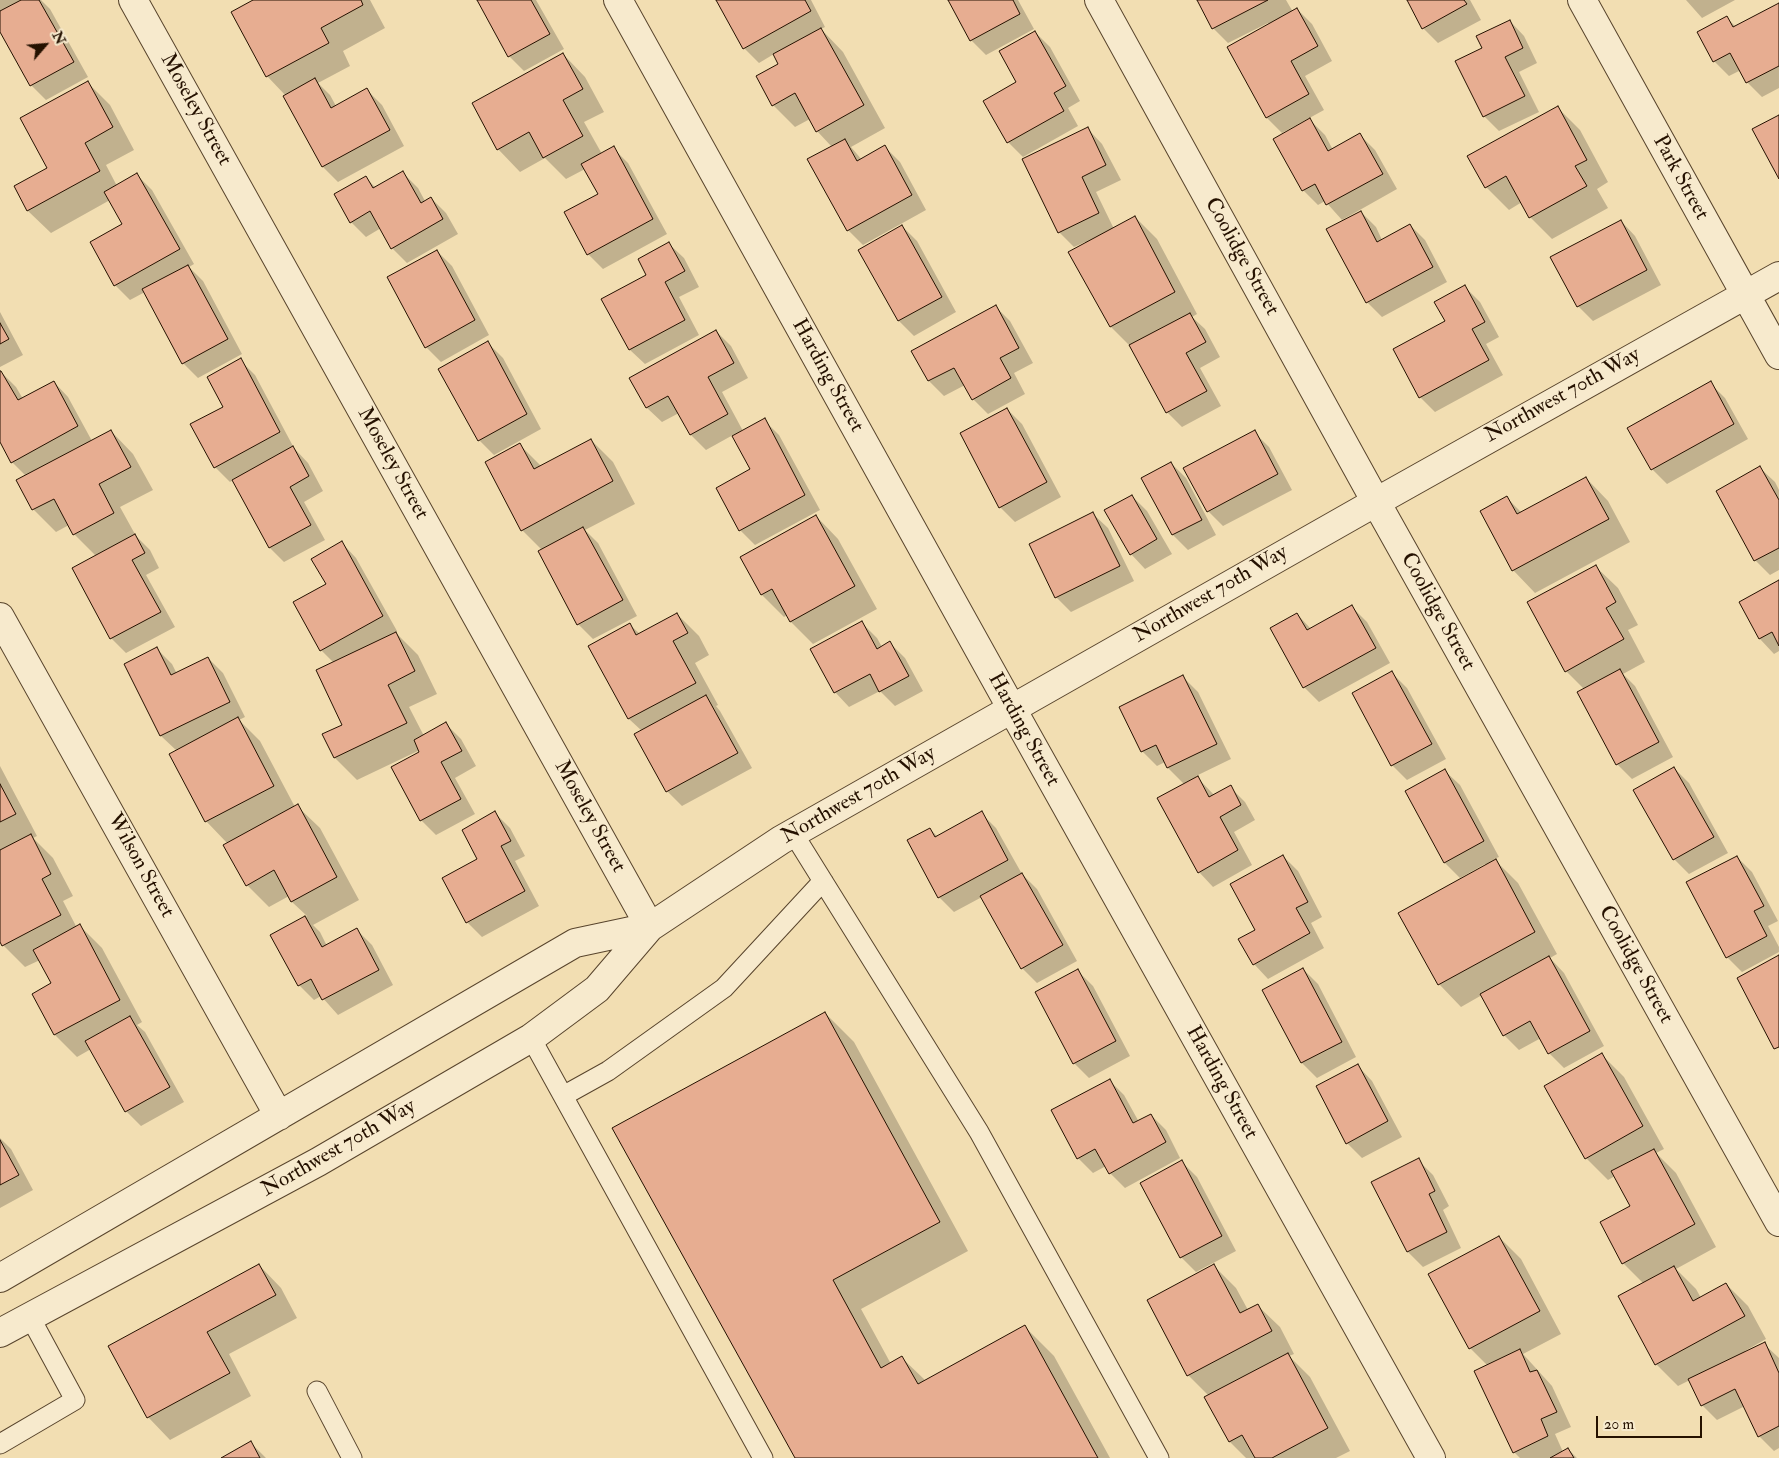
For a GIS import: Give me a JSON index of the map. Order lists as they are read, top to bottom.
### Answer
{
  "streets": {
    "street": [
      "Moseley Street",
      "Park Street",
      "Coolidge Street",
      "Harding Street",
      "Northwest 70th Way",
      "Wilson Street"
    ]
  },
  "crossings": [
    ["Moseley Street", "Northwest 70th Way"],
    ["Park Street", "Northwest 70th Way"],
    ["Coolidge Street", "Northwest 70th Way"],
    ["Harding Street", "Northwest 70th Way"],
    ["Northwest 70th Way", "Wilson Street"]
  ],
  "scale_bar": "20 m",
  "north": "top right"
}
